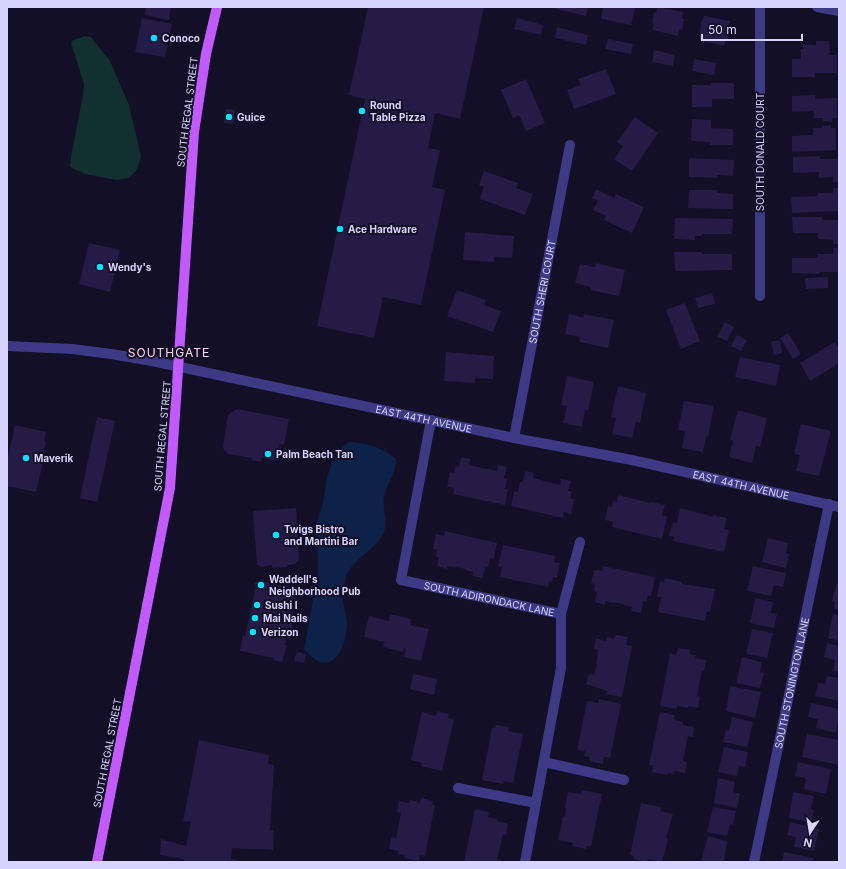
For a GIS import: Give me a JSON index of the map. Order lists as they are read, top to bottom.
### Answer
{
  "streets": {
    "main road": ["SOUTH REGAL STREET"],
    "street": [
      "SOUTH DONALD COURT",
      "SOUTH SHERI COURT",
      "EAST 44TH AVENUE",
      "SOUTH ADIRONDACK LANE",
      "SOUTH STONINGTON LANE"
    ]
  },
  "crossings": [
    ["SOUTH REGAL STREET", "EAST 44TH AVENUE"],
    ["SOUTH SHERI COURT", "EAST 44TH AVENUE"],
    ["EAST 44TH AVENUE", "SOUTH ADIRONDACK LANE"],
    ["EAST 44TH AVENUE", "SOUTH STONINGTON LANE"]
  ],
  "districts": ["SOUTHGATE"],
  "places": [
    "Conoco",
    "Round Table Pizza",
    "Guice",
    "Ace Hardware",
    "Wendy's",
    "Palm Beach Tan",
    "Maverik",
    "Twigs Bistro and Martini Bar",
    "Waddell's Neighborhood Pub",
    "Sushi I",
    "Mai Nails",
    "Verizon"
  ],
  "scale_bar": "50 m",
  "north": "bottom"
}
